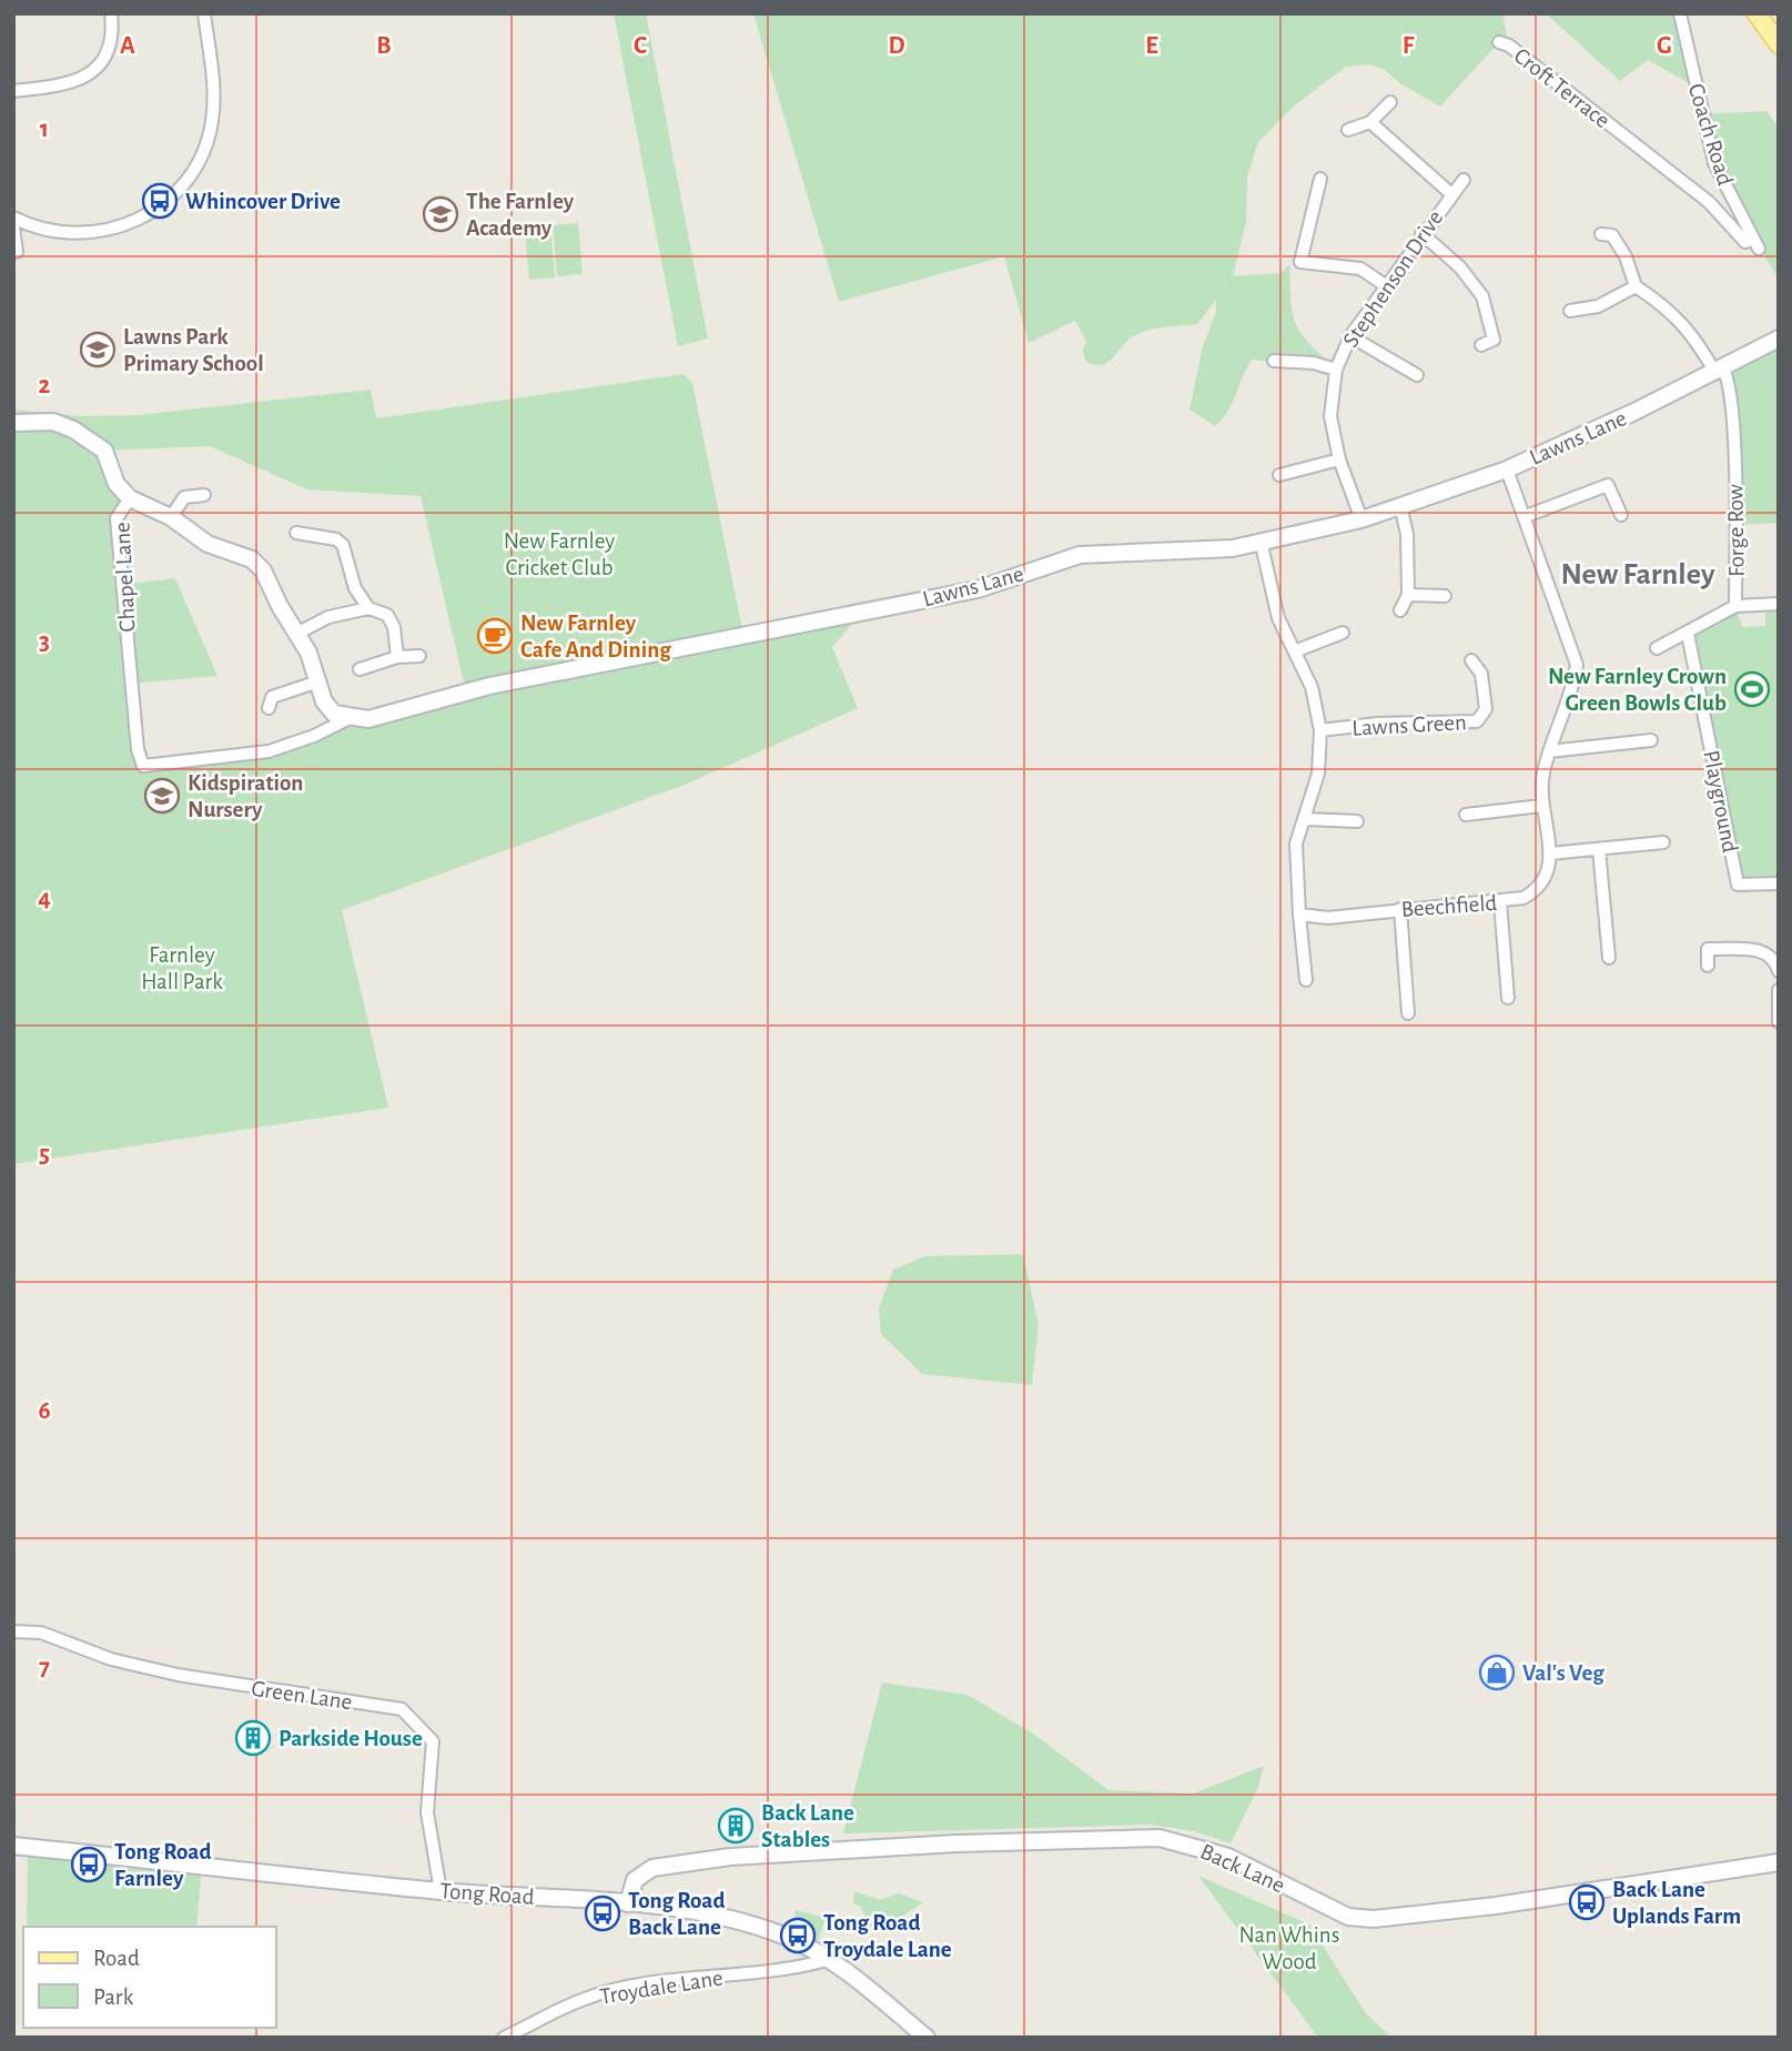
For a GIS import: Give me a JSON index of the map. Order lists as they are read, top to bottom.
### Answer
{
  "streets": {
    "street": [
      "Croft Terrace",
      "Coach Road",
      "Stephenson Drive",
      "Lawns Lane",
      "Forge Row",
      "Chapel Lane",
      "Lawns Green",
      "Playground",
      "Beechfield",
      "Green Lane",
      "Back Lane",
      "Tong Road",
      "Troydale Lane"
    ]
  },
  "crossings": [
    ["Croft Terrace", "Coach Road"],
    ["Stephenson Drive", "Lawns Lane"],
    ["Lawns Lane", "Forge Row"],
    ["Lawns Lane", "Chapel Lane"],
    ["Lawns Lane", "Beechfield"],
    ["Forge Row", "Playground"],
    ["Green Lane", "Tong Road"],
    ["Back Lane", "Tong Road"],
    ["Tong Road", "Troydale Lane"]
  ],
  "districts": ["New Farnley"],
  "parks": ["New Farnley Cricket Club", "Farnley Hall Park", "Nan Whins Wood"],
  "places": {
    "bus stop": [
      "Whincover Drive",
      "Tong Road Farnley",
      "Back Lane Uplands Farm",
      "Tong Road Back Lane",
      "Tong Road Troydale Lane"
    ],
    "school or university": ["The Farnley Academy", "Lawns Park Primary School", "Kidspiration Nursery"],
    "cafe": ["New Farnley Cafe And Dining"],
    "sports": ["New Farnley Crown Green Bowls Club"],
    "shop": ["Val's Veg"],
    "building": ["Parkside House", "Back Lane Stables"]
  },
  "legend": ["Road", "Park"],
  "grid": {
    "columns": [
      "A",
      "B",
      "C",
      "D",
      "E",
      "F",
      "G"
    ],
    "rows": [
      "1",
      "2",
      "3",
      "4",
      "5",
      "6",
      "7"
    ]
  }
}
